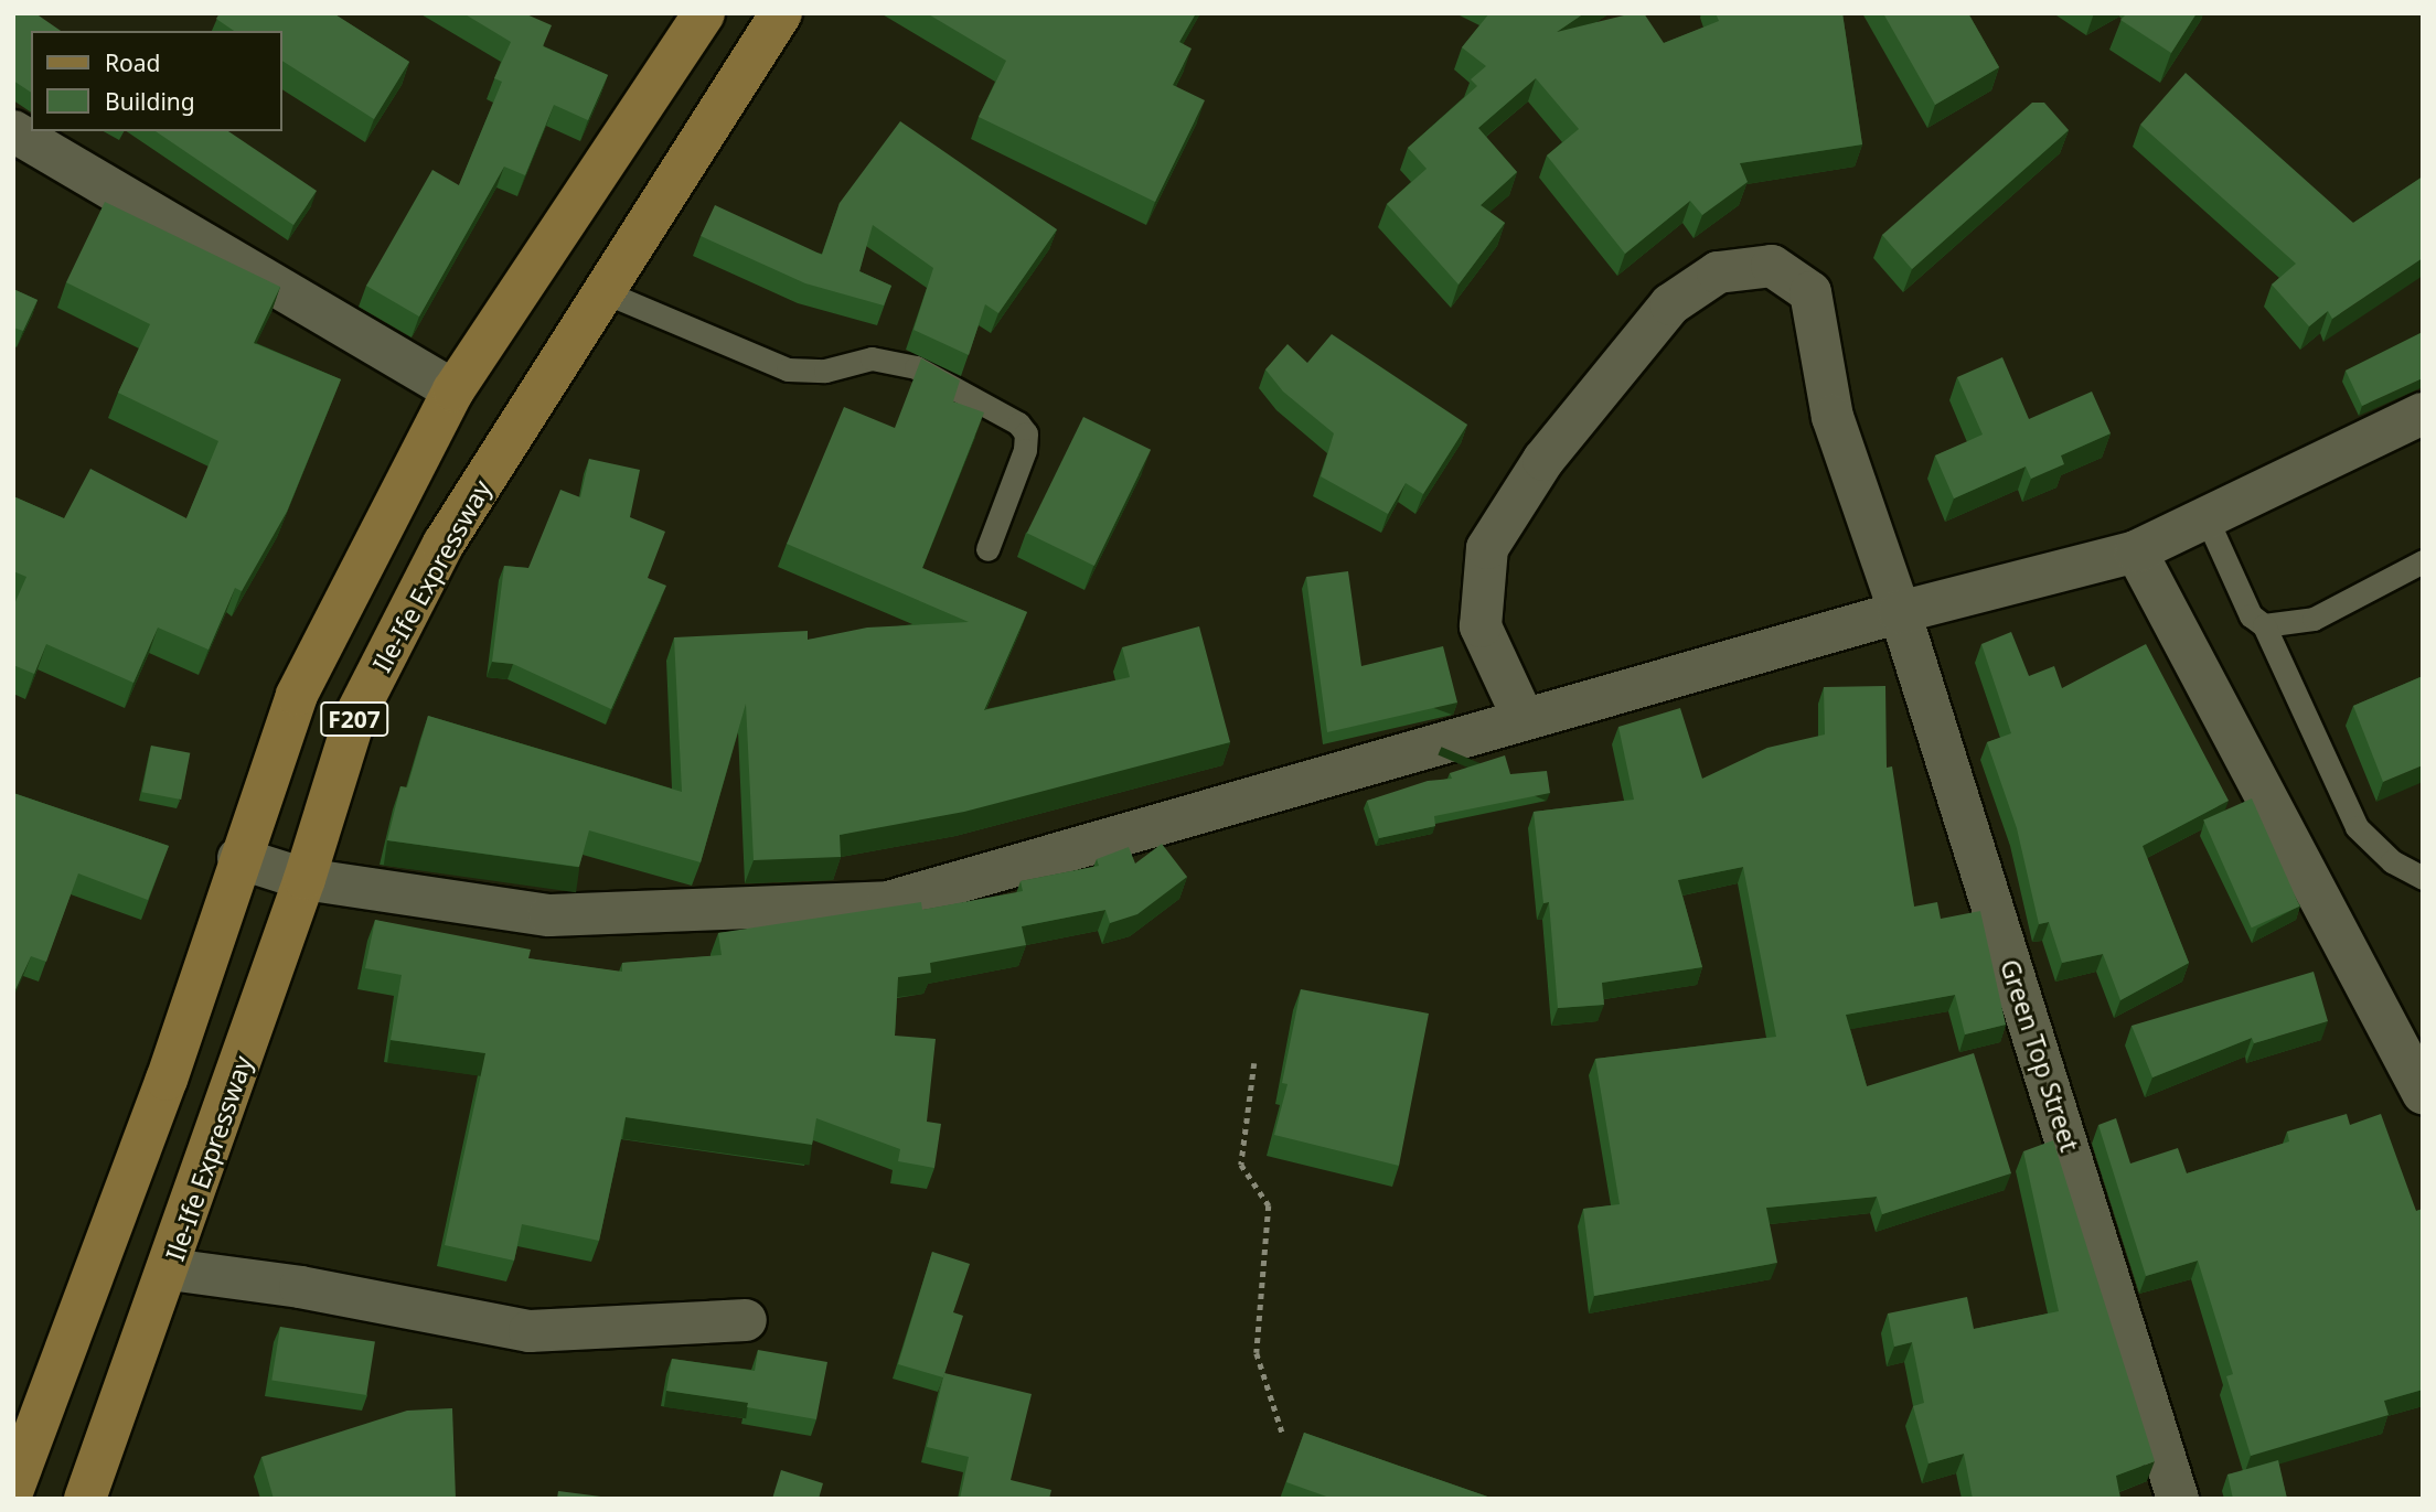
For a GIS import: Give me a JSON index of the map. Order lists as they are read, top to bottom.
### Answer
{
  "streets": {
    "main road": ["Ile-Ife Expressway", "F207"],
    "street": ["Green Top Street"]
  },
  "legend": ["Road", "Building"]
}
